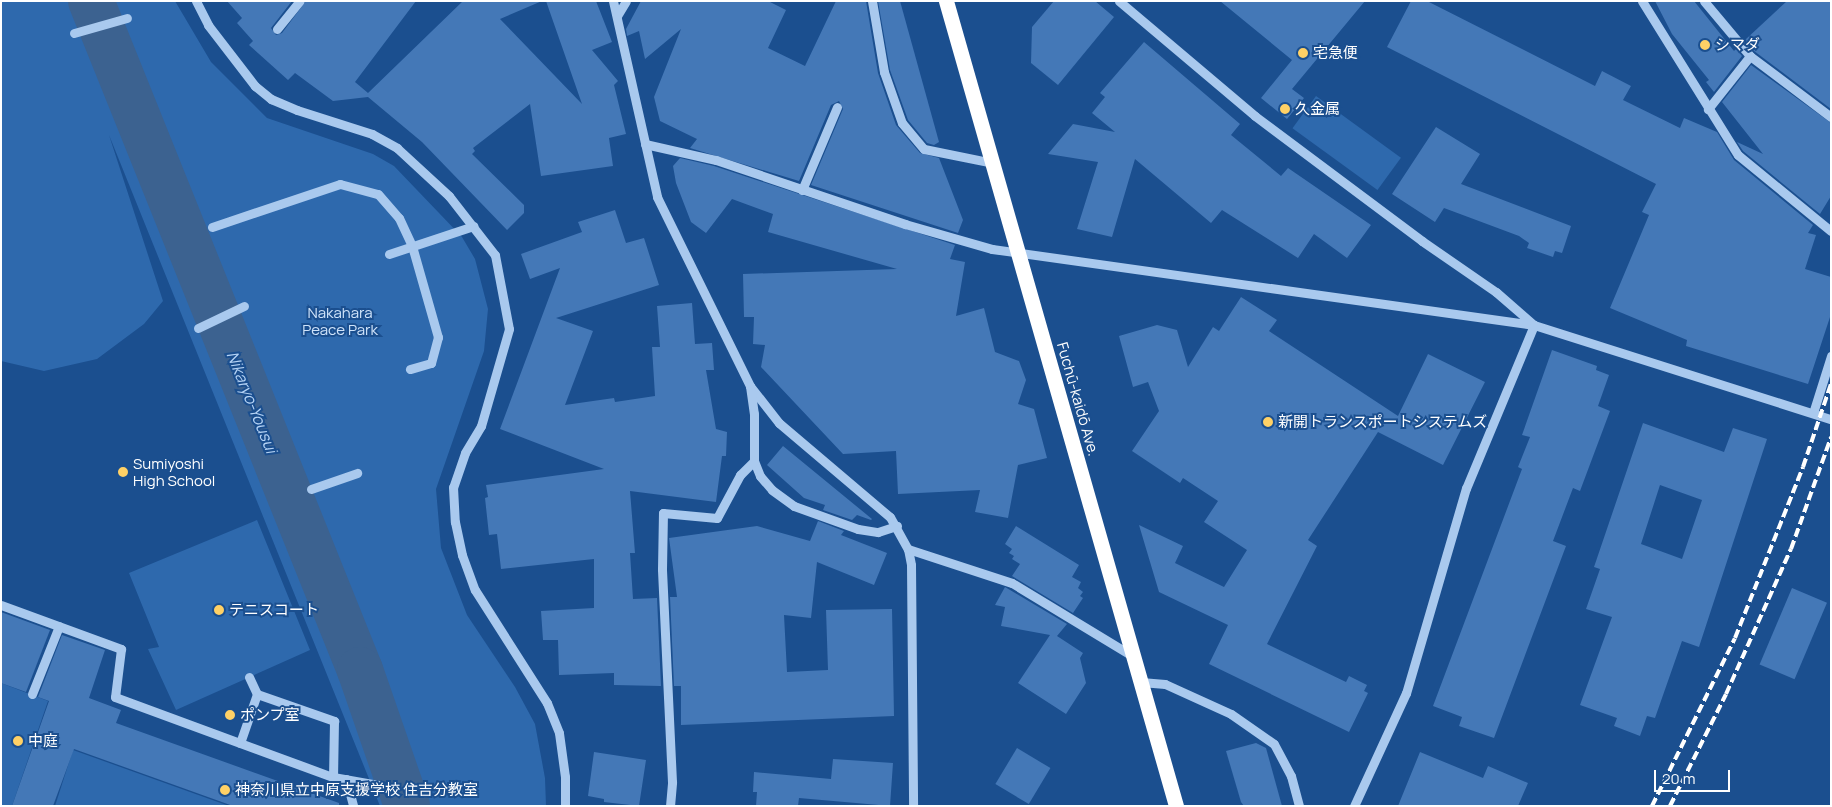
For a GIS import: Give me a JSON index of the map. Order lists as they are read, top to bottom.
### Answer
{
  "streets": {
    "highway": ["Fuchū-kaidō Ave."]
  },
  "water": ["Nikaryo-Yousui"],
  "parks": ["Nakahara Peace Park"],
  "places": [
    "シマダ",
    "宅急便",
    "久金属",
    "新開トランスポートシステムズ",
    "Sumiyoshi High School",
    "テニスコート",
    "ポンプ室",
    "中庭",
    "神奈川県立中原支援学校 住吉分教室"
  ],
  "scale_bar": "20 m"
}
